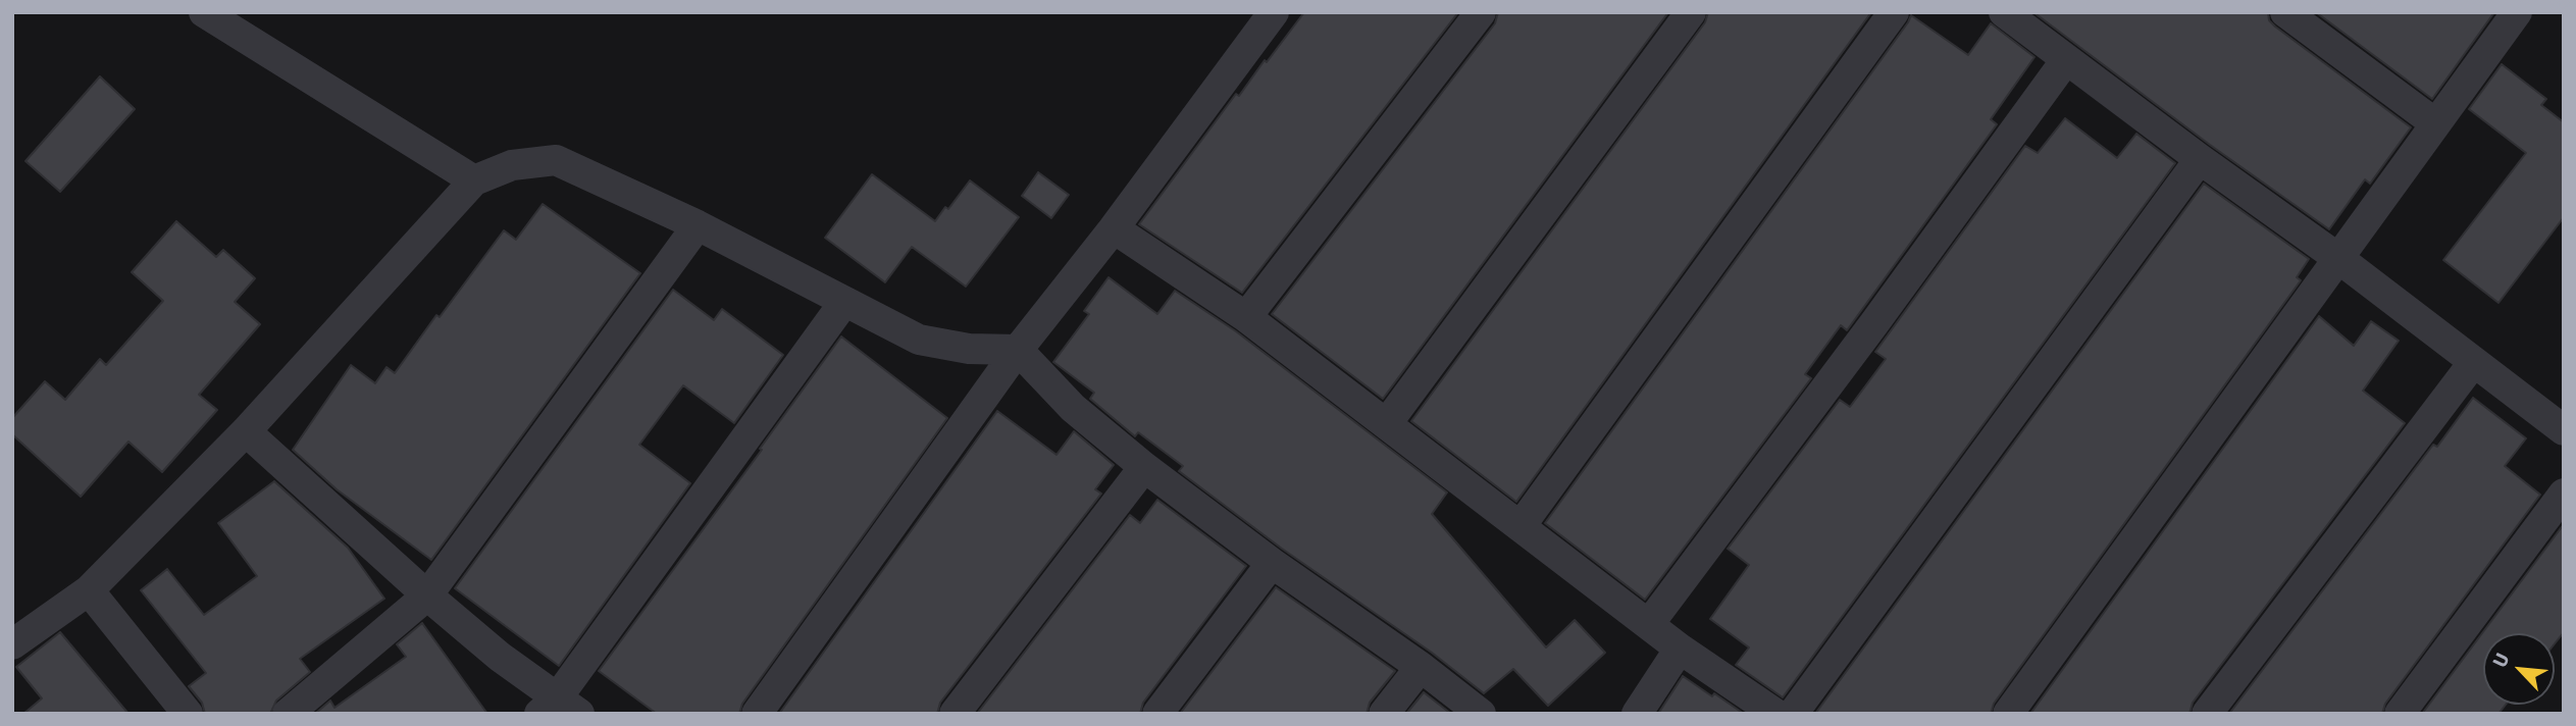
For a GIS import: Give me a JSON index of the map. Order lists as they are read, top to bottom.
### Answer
{
  "north": "top left"
}
